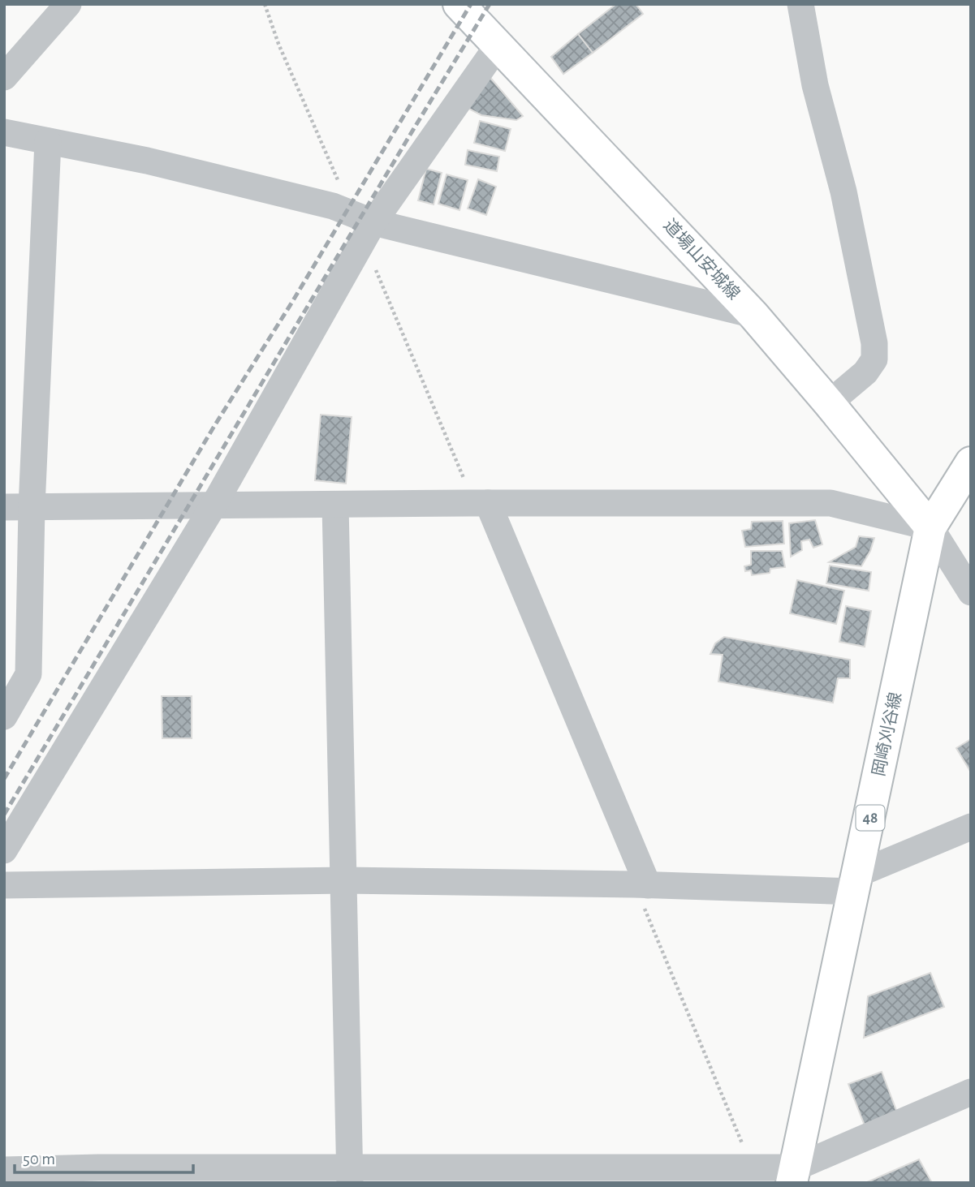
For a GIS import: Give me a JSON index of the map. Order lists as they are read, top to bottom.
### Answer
{
  "streets": {
    "main road": ["道場山安城線", "岡崎刈谷線", "48"]
  },
  "crossings": [
    ["道場山安城線", "岡崎刈谷線"]
  ],
  "scale_bar": "50 m"
}
